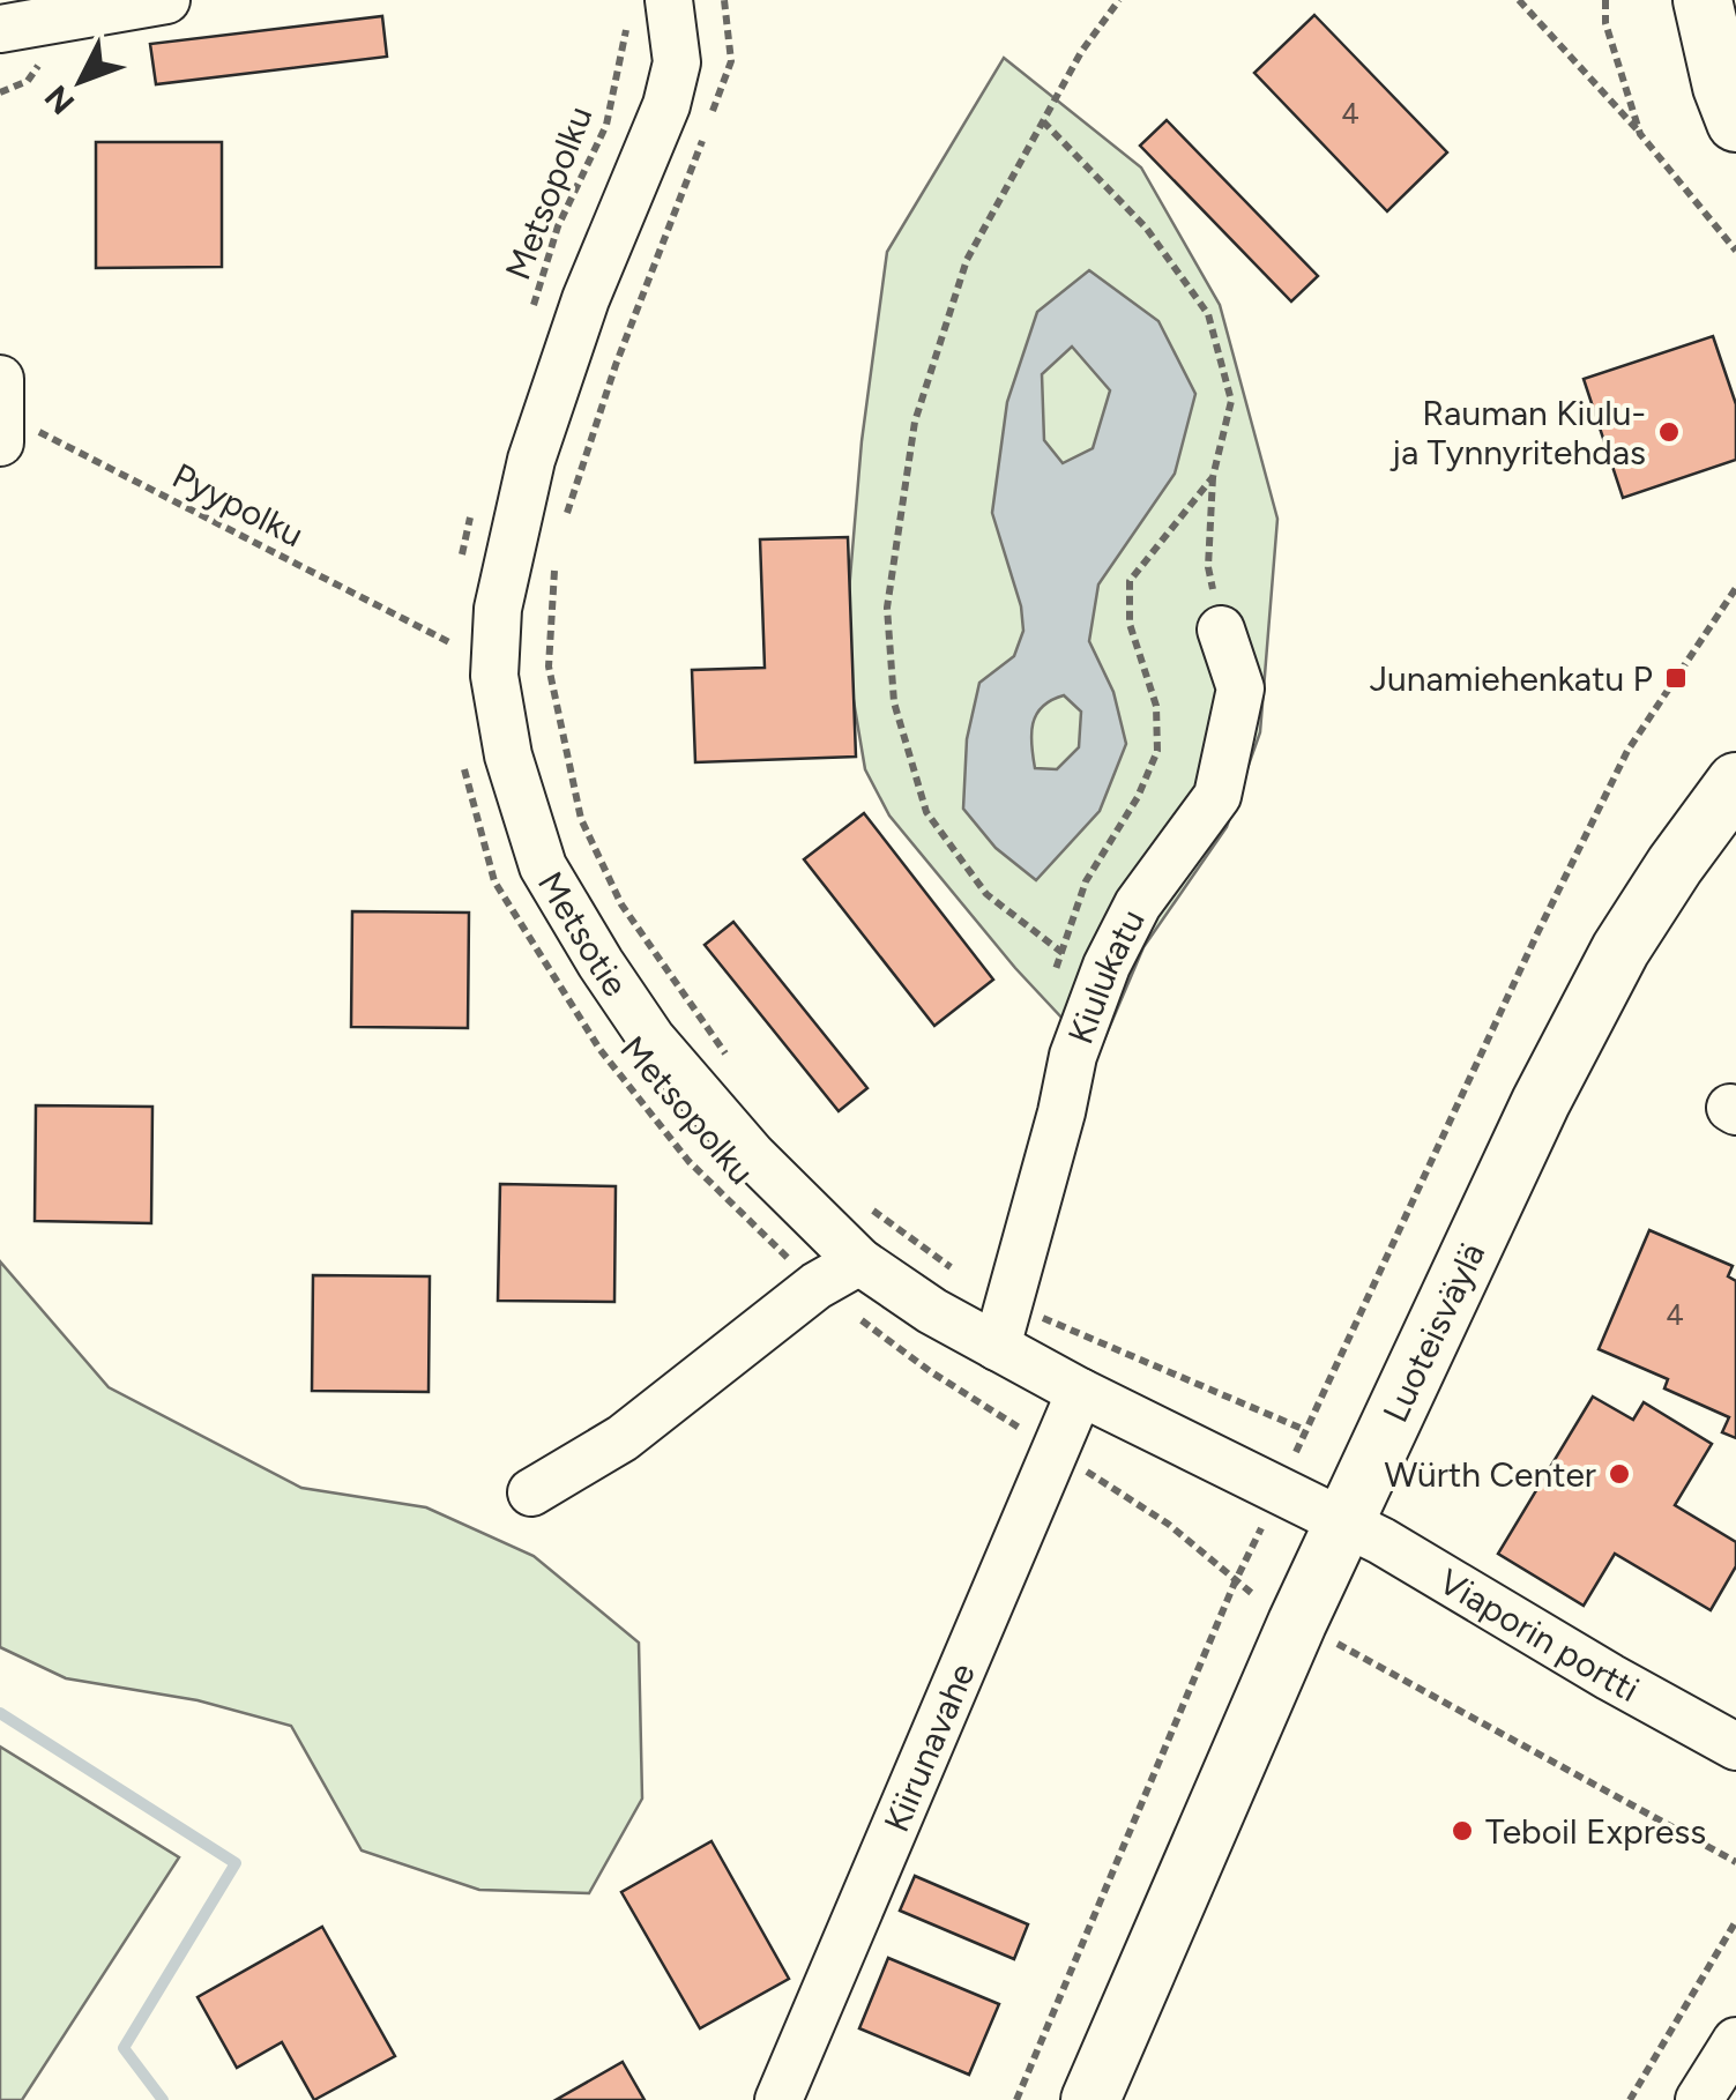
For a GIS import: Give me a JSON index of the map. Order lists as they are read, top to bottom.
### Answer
{
  "streets": {
    "main road": ["Luoteisväylä"],
    "street": [
      "Metsotie",
      "Kiulukatu",
      "Viaporin portti",
      "Kiirunavahe"
    ],
    "path": ["Metsopolku", "Pyypolku"]
  },
  "crossings": [
    ["Metsopolku", "Luoteisväylä"],
    ["Metsopolku", "Kiirunavahe"],
    ["Metsotie", "Kiulukatu"],
    ["Metsotie", "Luoteisväylä"],
    ["Metsotie", "Viaporin portti"],
    ["Metsotie", "Kiirunavahe"],
    ["Luoteisväylä", "Viaporin portti"]
  ],
  "places": {
    "other": ["Rauman Kiulu- ja Tynnyritehdas", "Würth Center", "Teboil Express"],
    "transit": ["Junamiehenkatu P"]
  },
  "house_numbers": ["4", "4"],
  "north": "bottom left"
}
